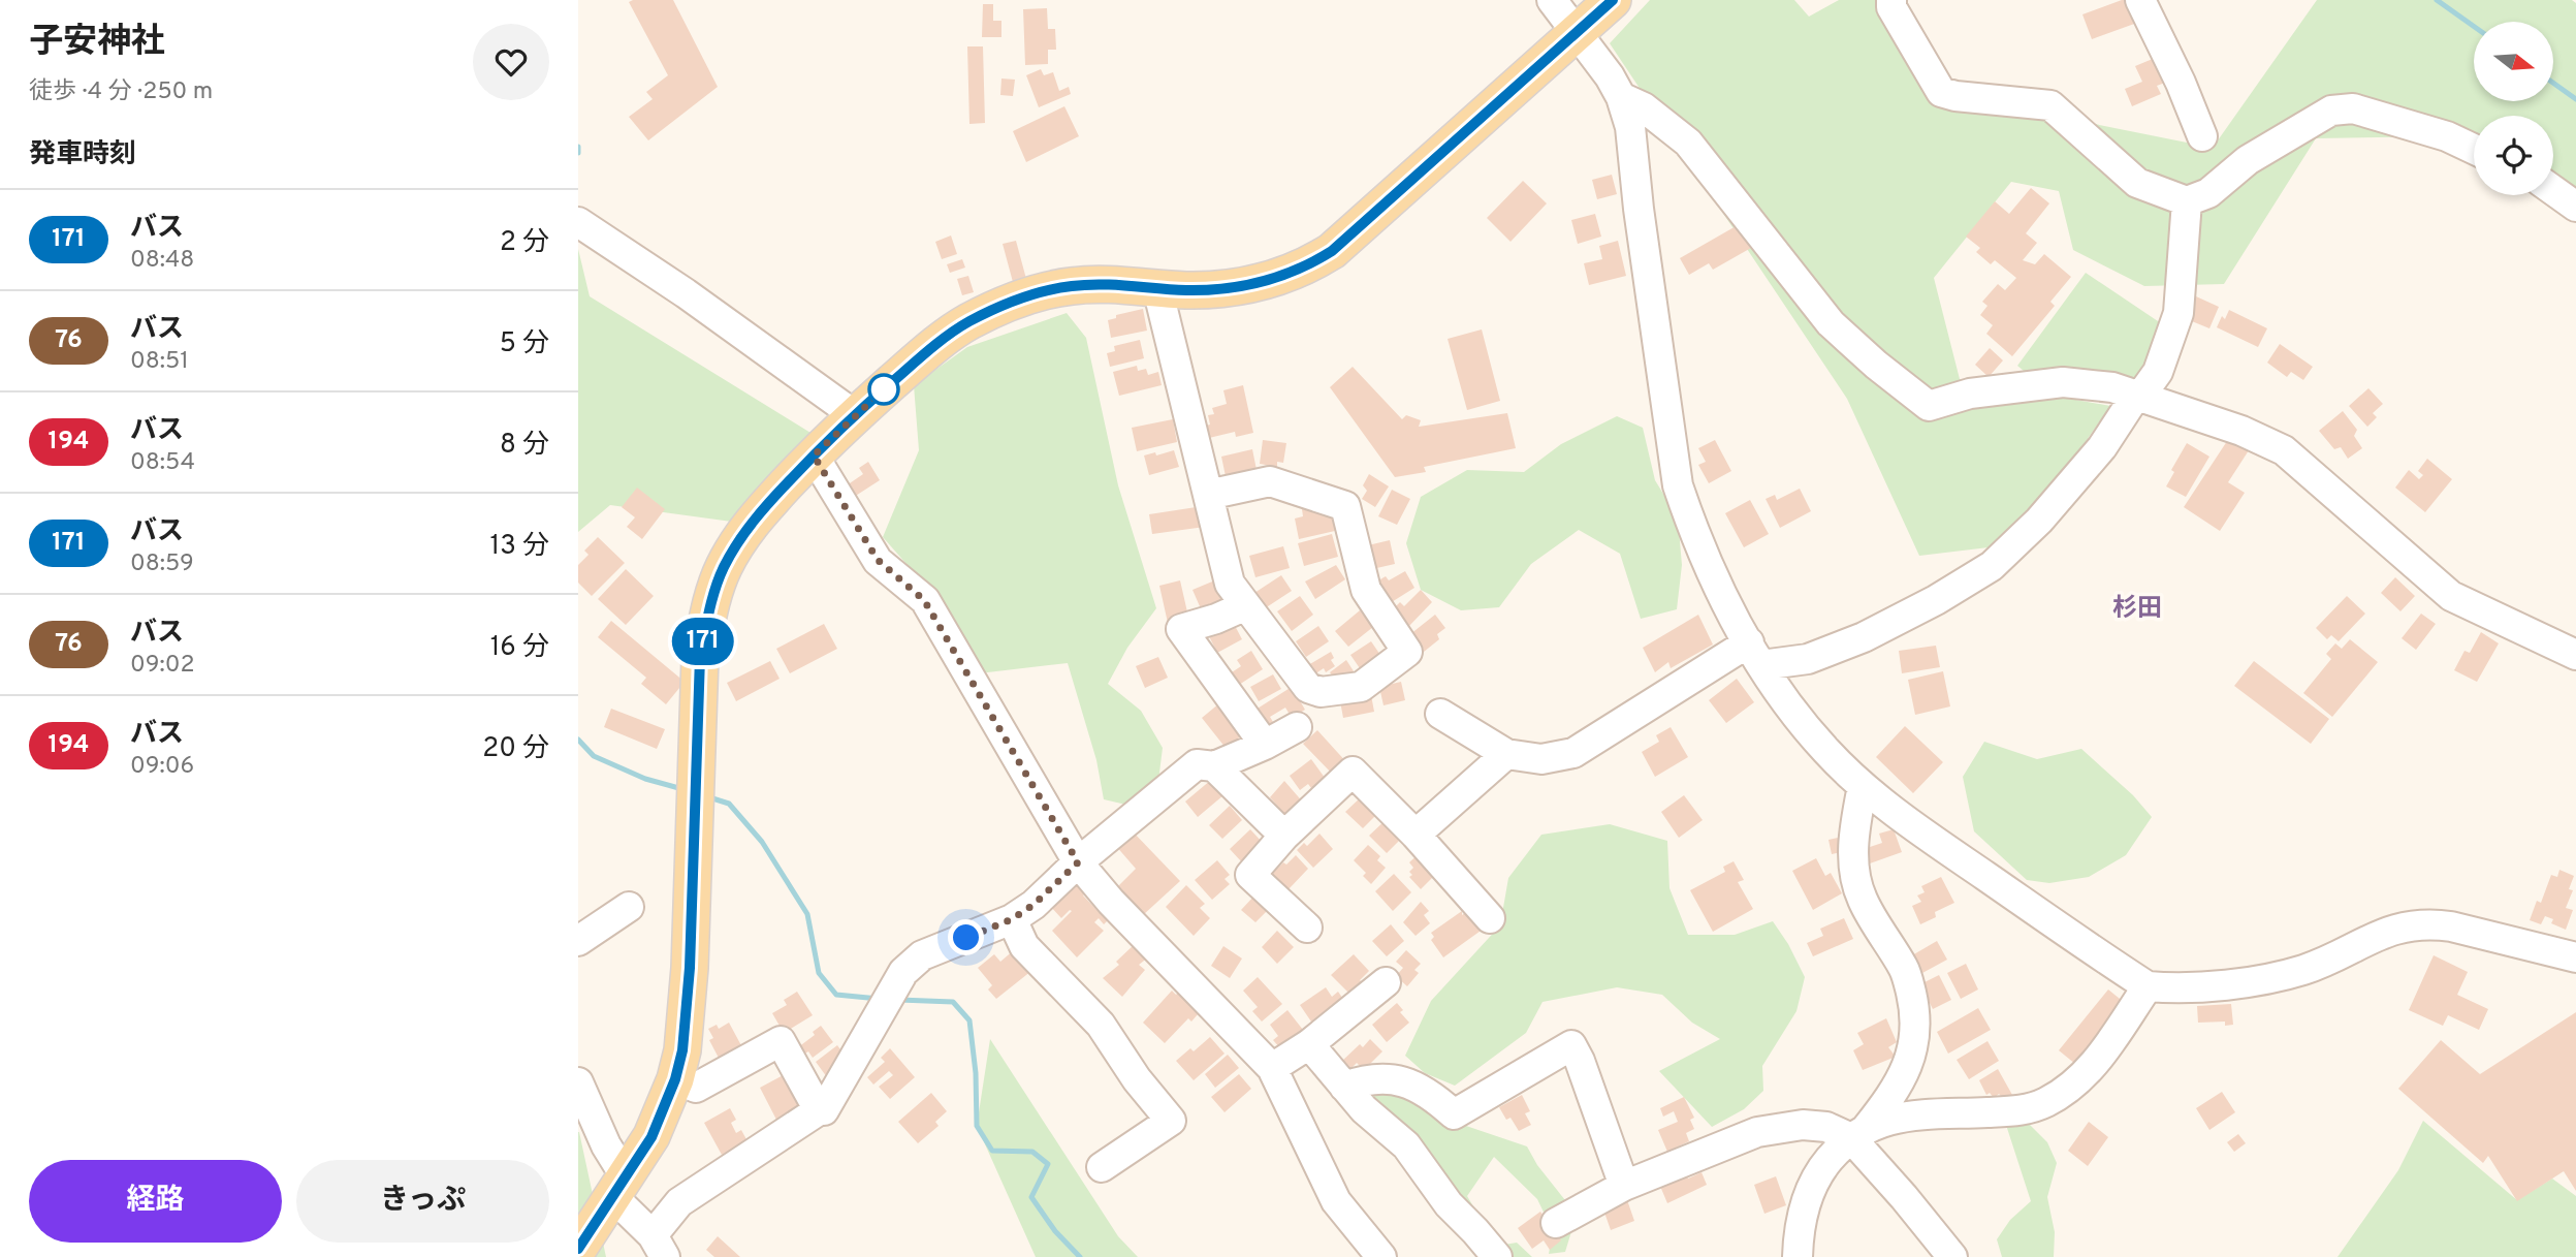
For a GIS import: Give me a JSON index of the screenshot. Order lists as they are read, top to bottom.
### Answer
{
  "districts": ["杉田"],
  "lines": ["bus line 171"],
  "north": "right",
  "page": {
    "heading": [
      ["子安神社", "徒歩 · 4 分 · 250 m"],
      "発車時刻"
    ],
    "on_map": "171",
    "list": [
      {
        "mark": "171",
        "name": "バス",
        "note": "08:48",
        "value": "2 分"
      },
      {
        "mark": "76",
        "name": "バス",
        "note": "08:51",
        "value": "5 分"
      },
      {
        "mark": "194",
        "name": "バス",
        "note": "08:54",
        "value": "8 分"
      },
      {
        "mark": "171",
        "name": "バス",
        "note": "08:59",
        "value": "13 分"
      },
      {
        "mark": "76",
        "name": "バス",
        "note": "09:02",
        "value": "16 分"
      },
      {
        "mark": "194",
        "name": "バス",
        "note": "09:06",
        "value": "20 分"
      }
    ],
    "buttons": ["経路", "きっぷ"]
  }
}
